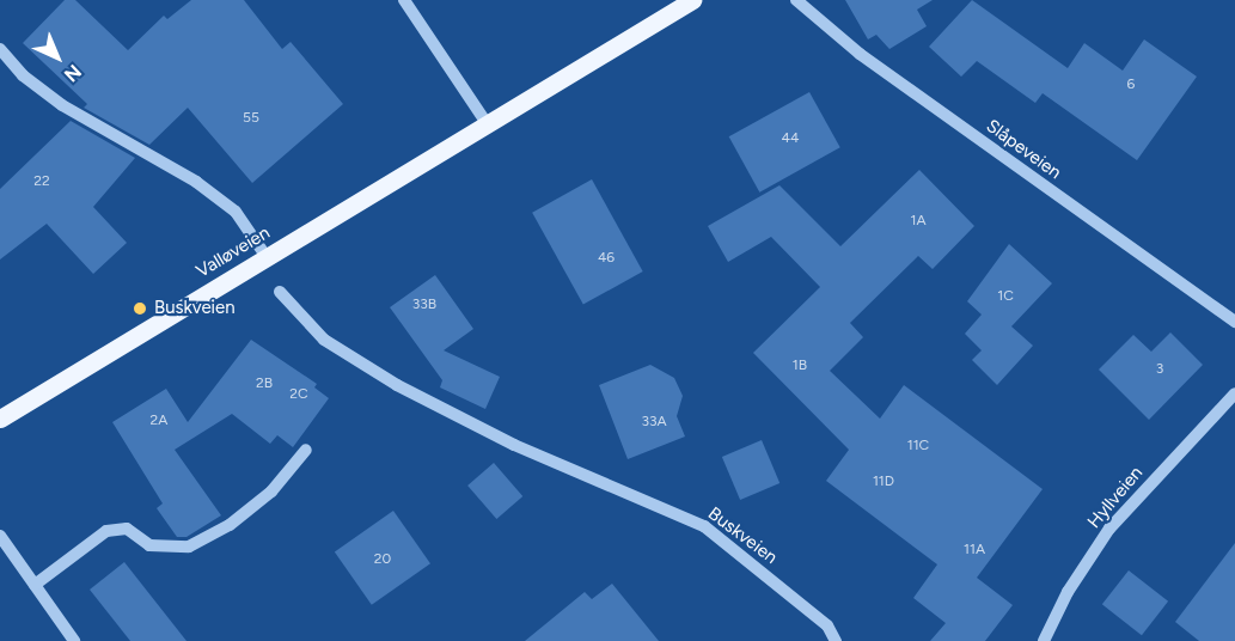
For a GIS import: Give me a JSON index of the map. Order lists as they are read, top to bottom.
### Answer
{
  "streets": {
    "main road": ["Valløveien"],
    "street": ["Slåpeveien", "Hyllveien", "Buskveien"]
  },
  "places": ["Buskveien"],
  "house_numbers": [
    "6",
    "55",
    "44",
    "22",
    "1A",
    "46",
    "1C",
    "33B",
    "1B",
    "3",
    "2B",
    "2C",
    "2A",
    "33A",
    "11C",
    "11D",
    "11A",
    "20"
  ],
  "north": "bottom right"
}
